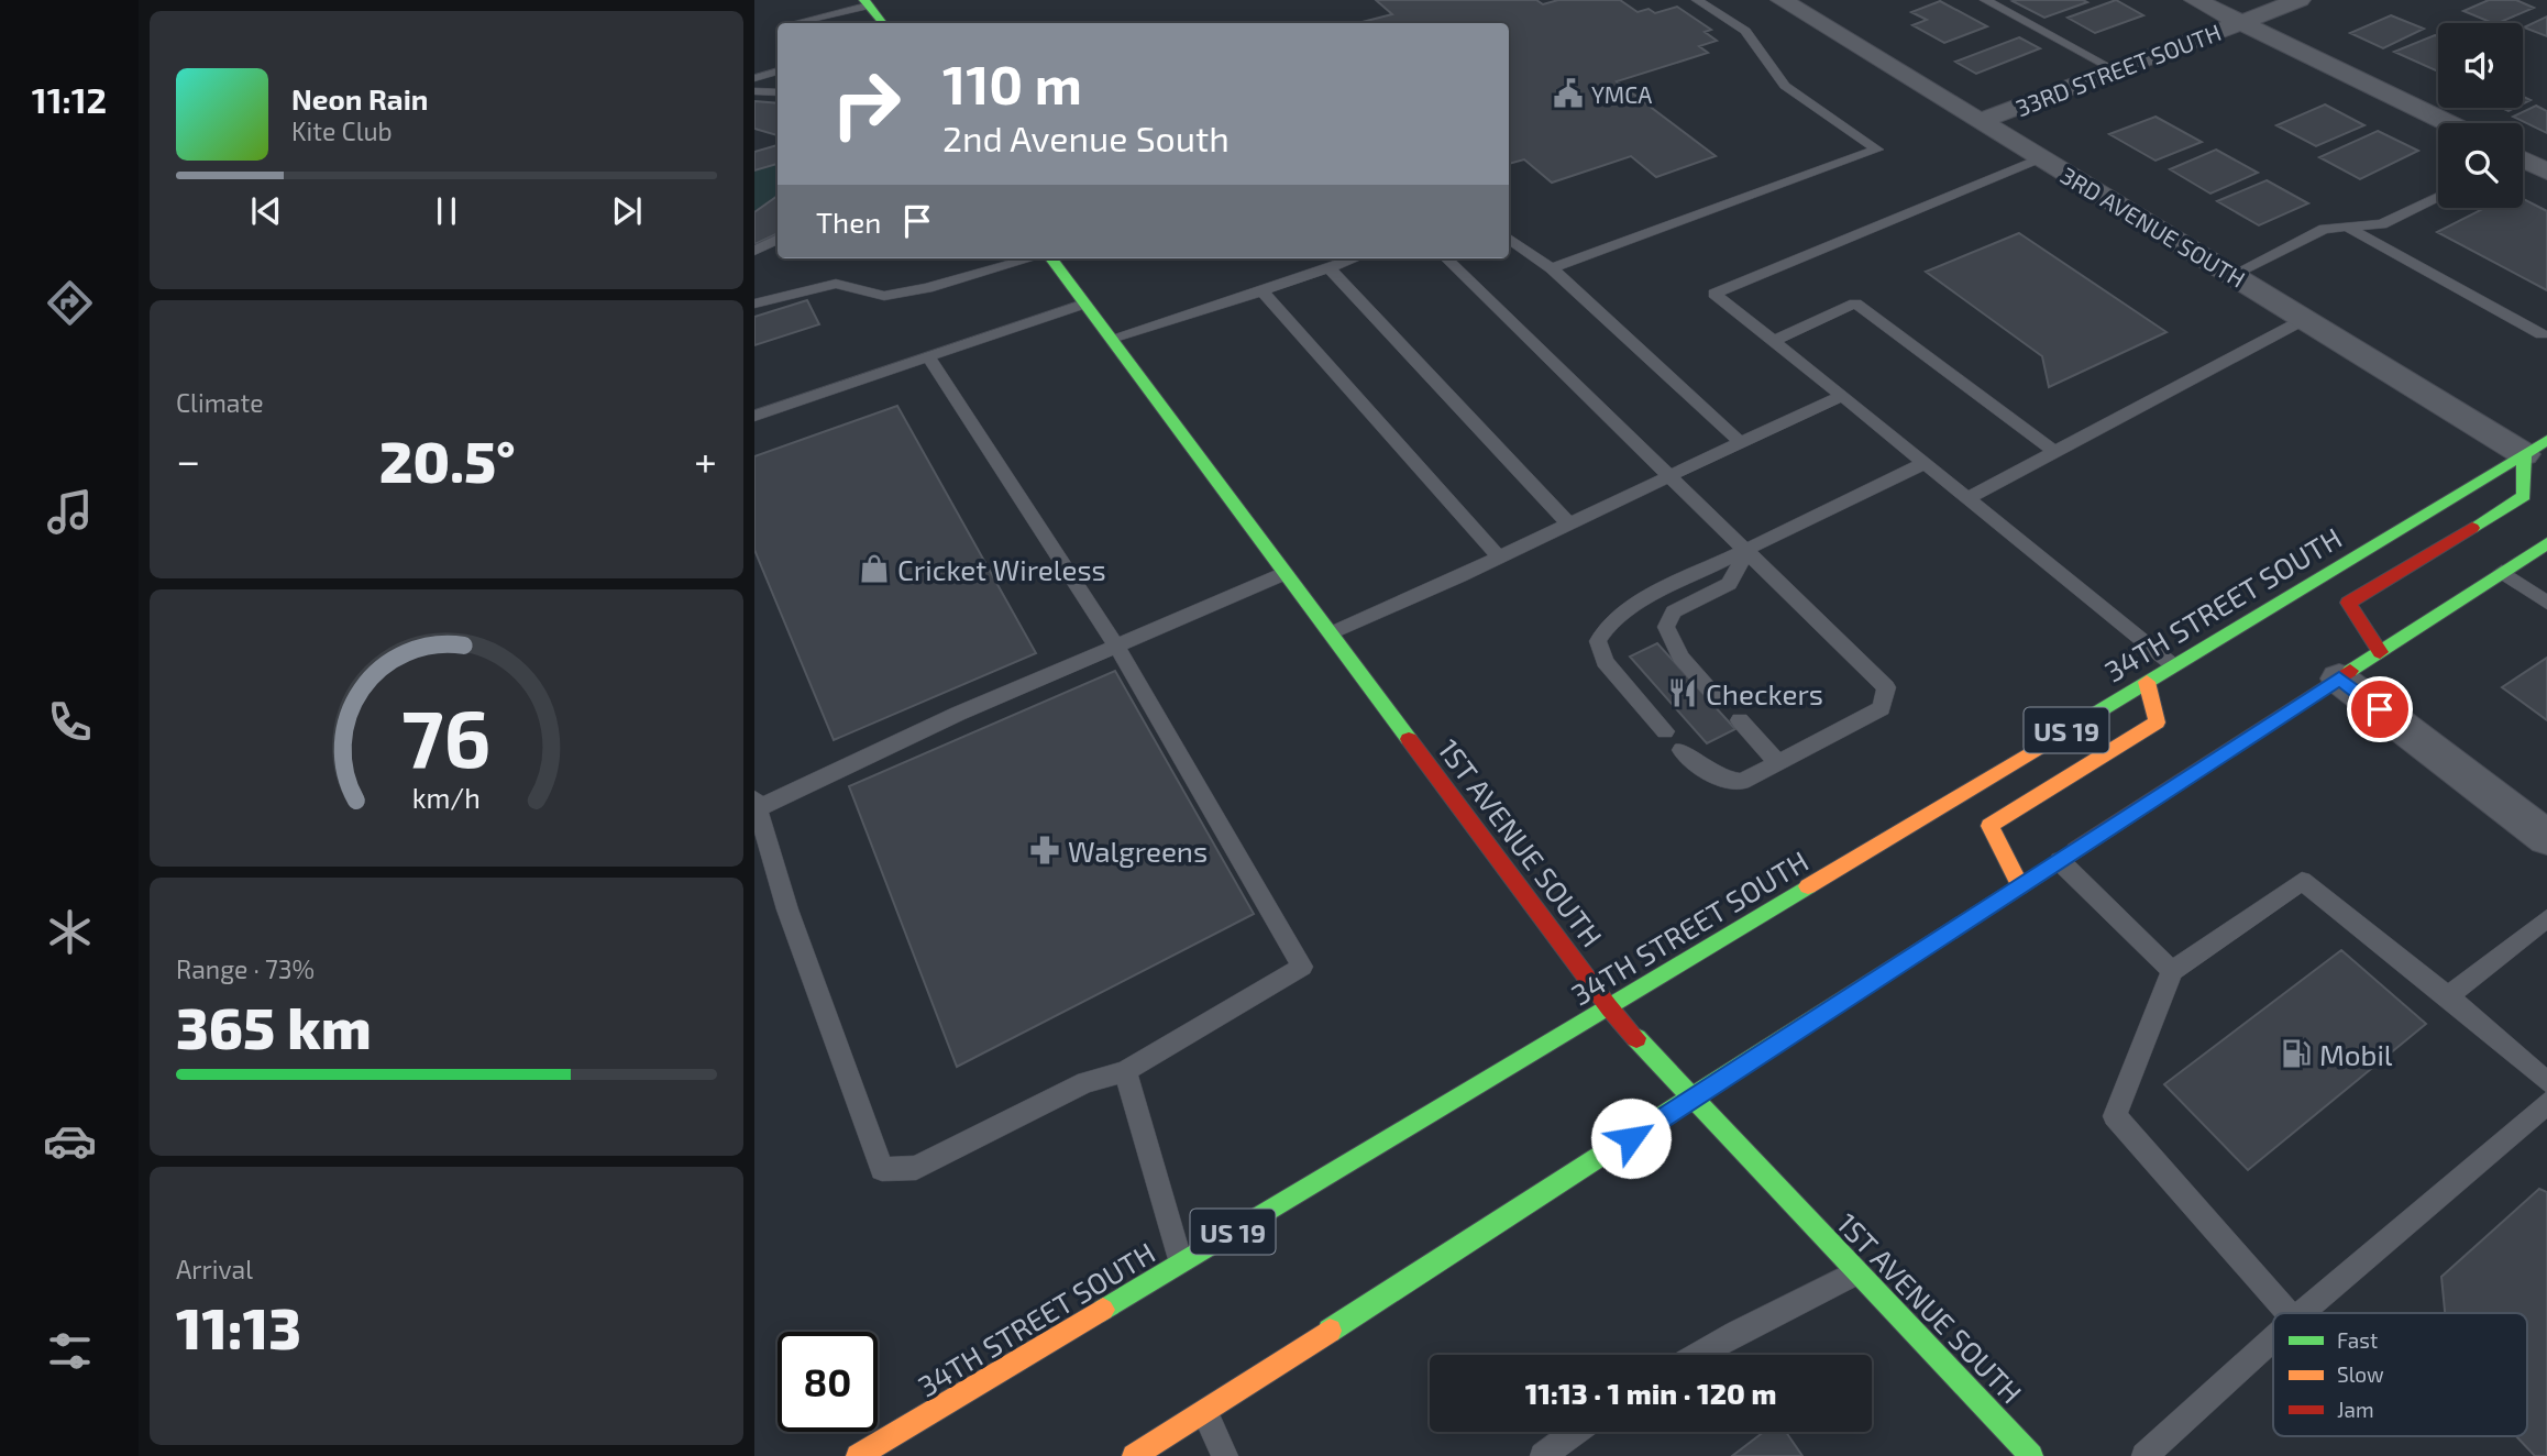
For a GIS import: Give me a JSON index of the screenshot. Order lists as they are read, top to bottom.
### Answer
{
  "streets": {
    "main road": ["34TH STREET SOUTH", "US 19", "1ST AVENUE SOUTH"],
    "street": ["33RD STREET SOUTH", "3RD AVENUE SOUTH"]
  },
  "crossings": [
    ["33RD STREET SOUTH", "3RD AVENUE SOUTH"],
    ["3RD AVENUE SOUTH", "34TH STREET SOUTH"],
    ["34TH STREET SOUTH", "1ST AVENUE SOUTH"]
  ],
  "places": {
    "public building": ["YMCA"],
    "shop": ["Cricket Wireless"],
    "restaurant": ["Checkers"],
    "pharmacy": ["Walgreens"],
    "fuel station": ["Mobil"]
  },
  "legend": ["Fast", "Slow", "Jam"],
  "page": {
    "tabs": "11:12",
    "turn": ["110 m", "2nd Avenue South"],
    "song": ["Neon Rain", "Kite Club"],
    "then": "Then",
    "tile": [
      "Climate",
      ["Range · 73%", "365 km"],
      ["Arrival", "11:13"]
    ],
    "heat": ["−", "20.5°", "+"],
    "limit": "80",
    "trip": "11:13 · 1 min · 120 m",
    "gauge": ["76", "km/h"]
  }
}
